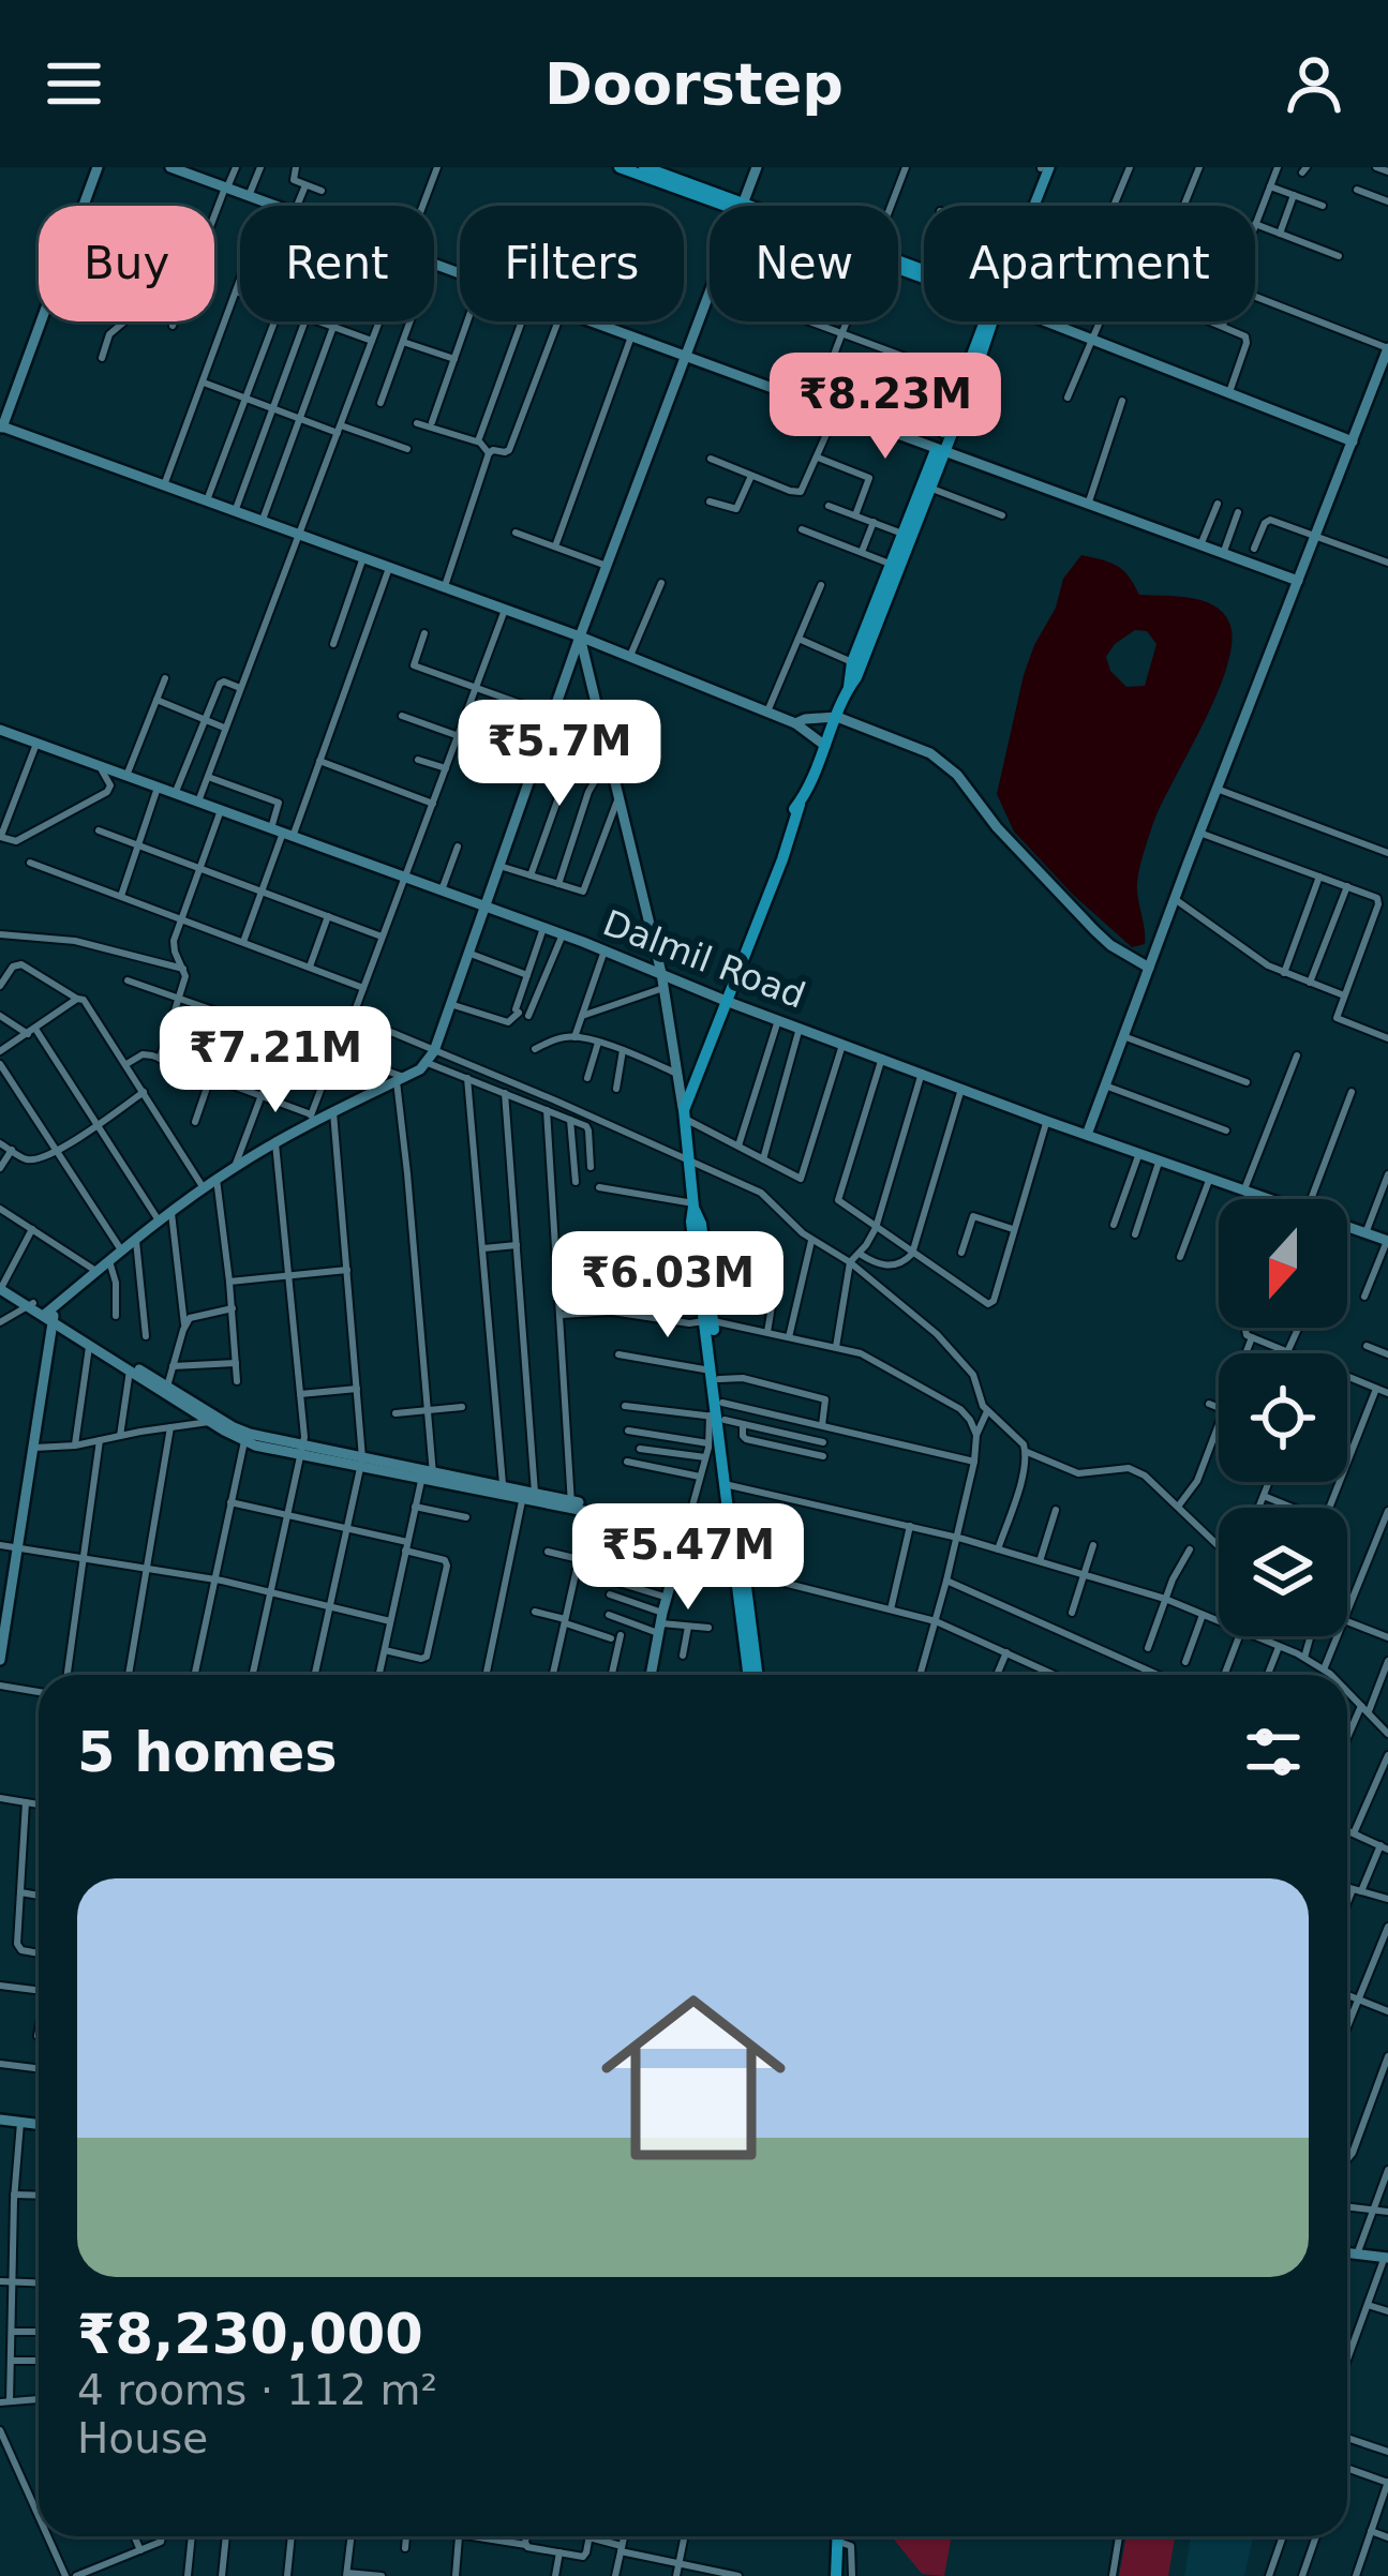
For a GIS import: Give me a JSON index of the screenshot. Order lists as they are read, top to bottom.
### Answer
{
  "streets": {
    "street": ["Dalmil Road"]
  },
  "north": "bottom",
  "page": {
    "header": "Doorstep",
    "chip": [
      "Buy",
      "Rent",
      "Filters",
      "New",
      "Apartment"
    ],
    "price": [
      "₹8.23M",
      "₹5.7M",
      "₹7.21M",
      "₹6.03M",
      "₹5.47M"
    ],
    "heading": "5 homes",
    "list": [
      {
        "name": "₹8,230,000",
        "note": "4 rooms · 112 m² · House"
      }
    ]
  }
}
